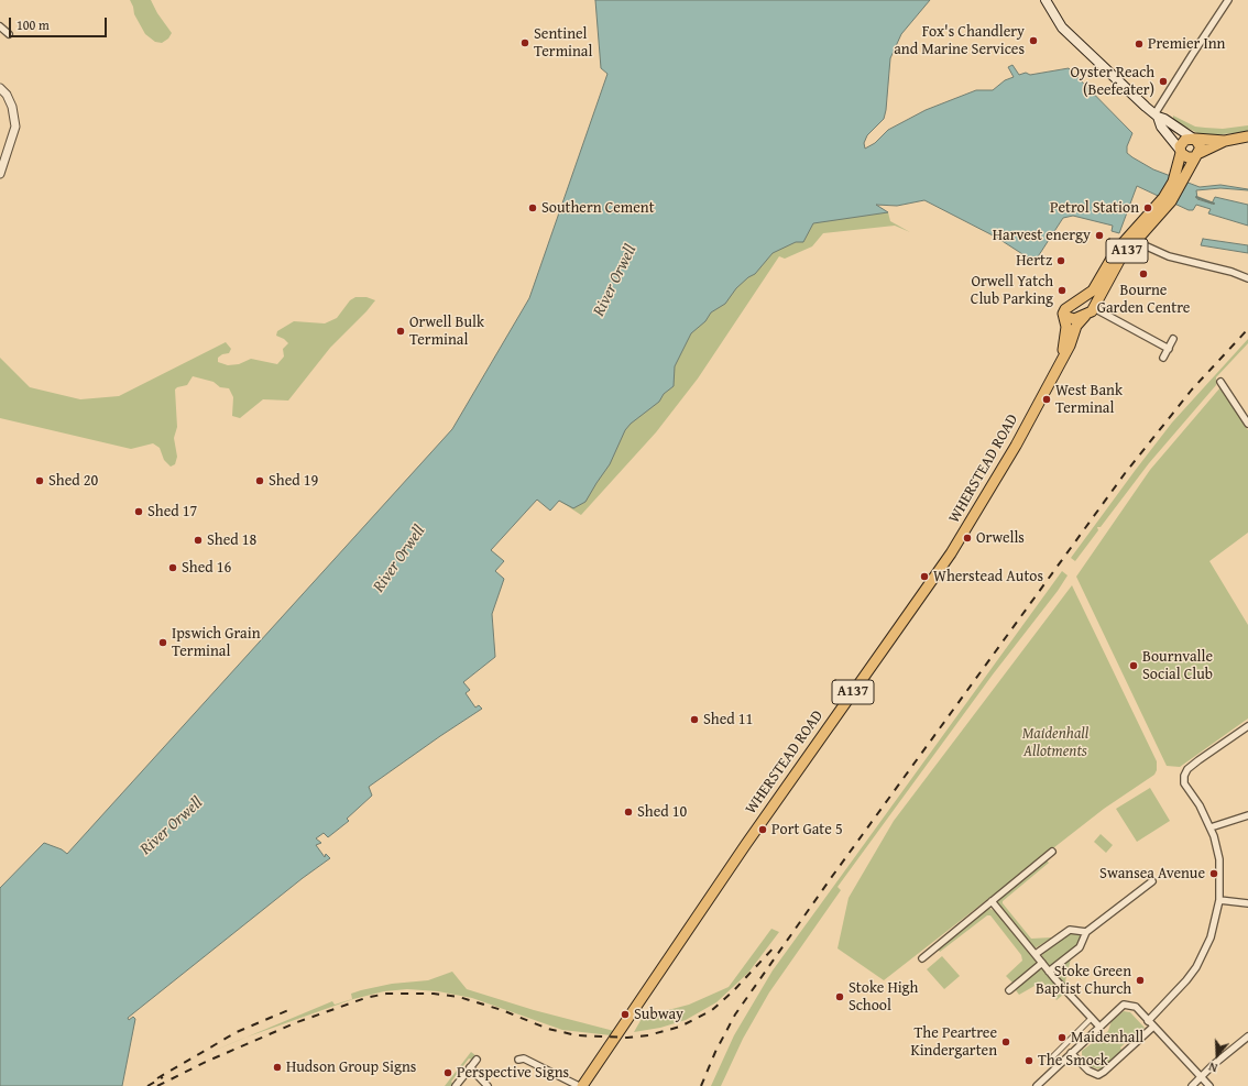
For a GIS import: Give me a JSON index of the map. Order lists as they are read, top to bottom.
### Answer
{
  "streets": {
    "main road": ["A137", "WHERSTEAD ROAD"]
  },
  "water": ["River Orwell"],
  "parks": ["Maidenhall Allotments"],
  "places": [
    "Fox's Chandlery and Marine Services",
    "Sentinel Terminal",
    "Premier Inn",
    "Oyster Reach (Beefeater)",
    "Southern Cement",
    "Petrol Station",
    "Harvest energy",
    "Hertz",
    "Bourne Garden Centre",
    "Orwell Yatch Club Parking",
    "Orwell Bulk Terminal",
    "West Bank Terminal",
    "Shed 20",
    "Shed 19",
    "Shed 17",
    "Orwells",
    "Shed 18",
    "Shed 16",
    "Wherstead Autos",
    "Ipswich Grain Terminal",
    "Bournvalle Social Club",
    "Shed 11",
    "Shed 10",
    "Port Gate 5",
    "Swansea Avenue",
    "Stoke Green Baptist Church",
    "Stoke High School",
    "Subway",
    "Maidenhall",
    "The Peartree Kindergarten",
    "The Smock",
    "Hudson Group Signs",
    "Perspective Signs"
  ],
  "scale_bar": "100 m",
  "north": "bottom"
}
